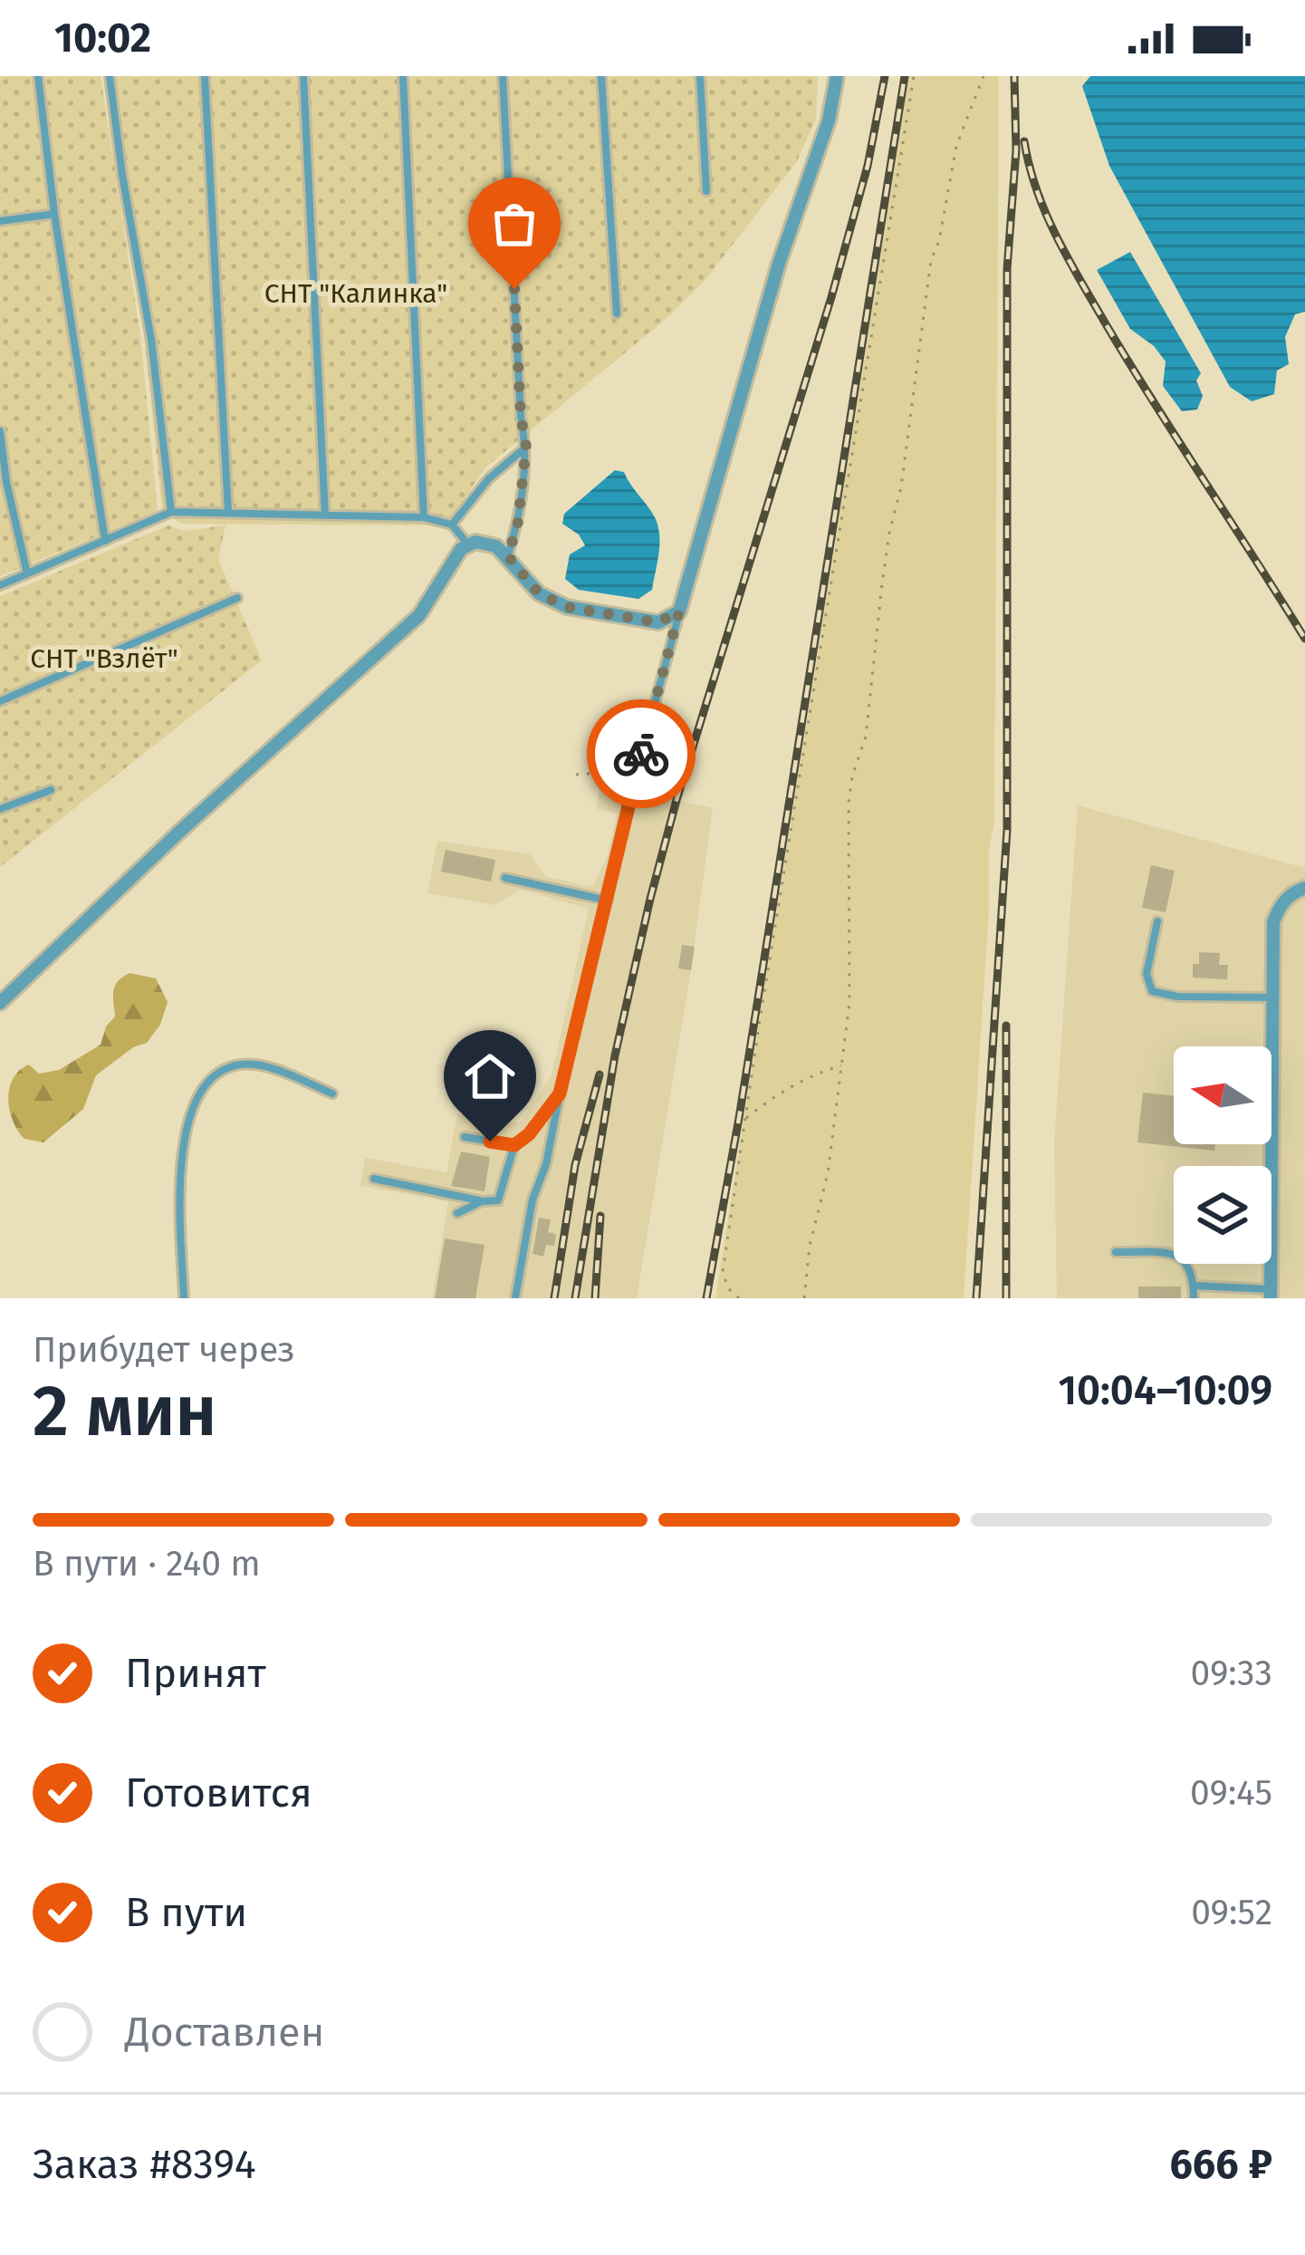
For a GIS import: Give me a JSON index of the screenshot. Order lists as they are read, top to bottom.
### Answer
{
  "parks": ["СНТ \"Калинка\"", "СНТ \"Взлёт\""],
  "north": "left",
  "page": {
    "status": "10:02",
    "heading": ["2 мин", "Прибудет через", "10:04–10:09"],
    "panel": ["Заказ #8394", "666 ₽"],
    "bar": "В пути · 240 m",
    "list": [
      ["Принят", "09:33"],
      ["Готовится", "09:45"],
      ["В пути", "09:52"],
      "Доставлен"
    ]
  }
}
